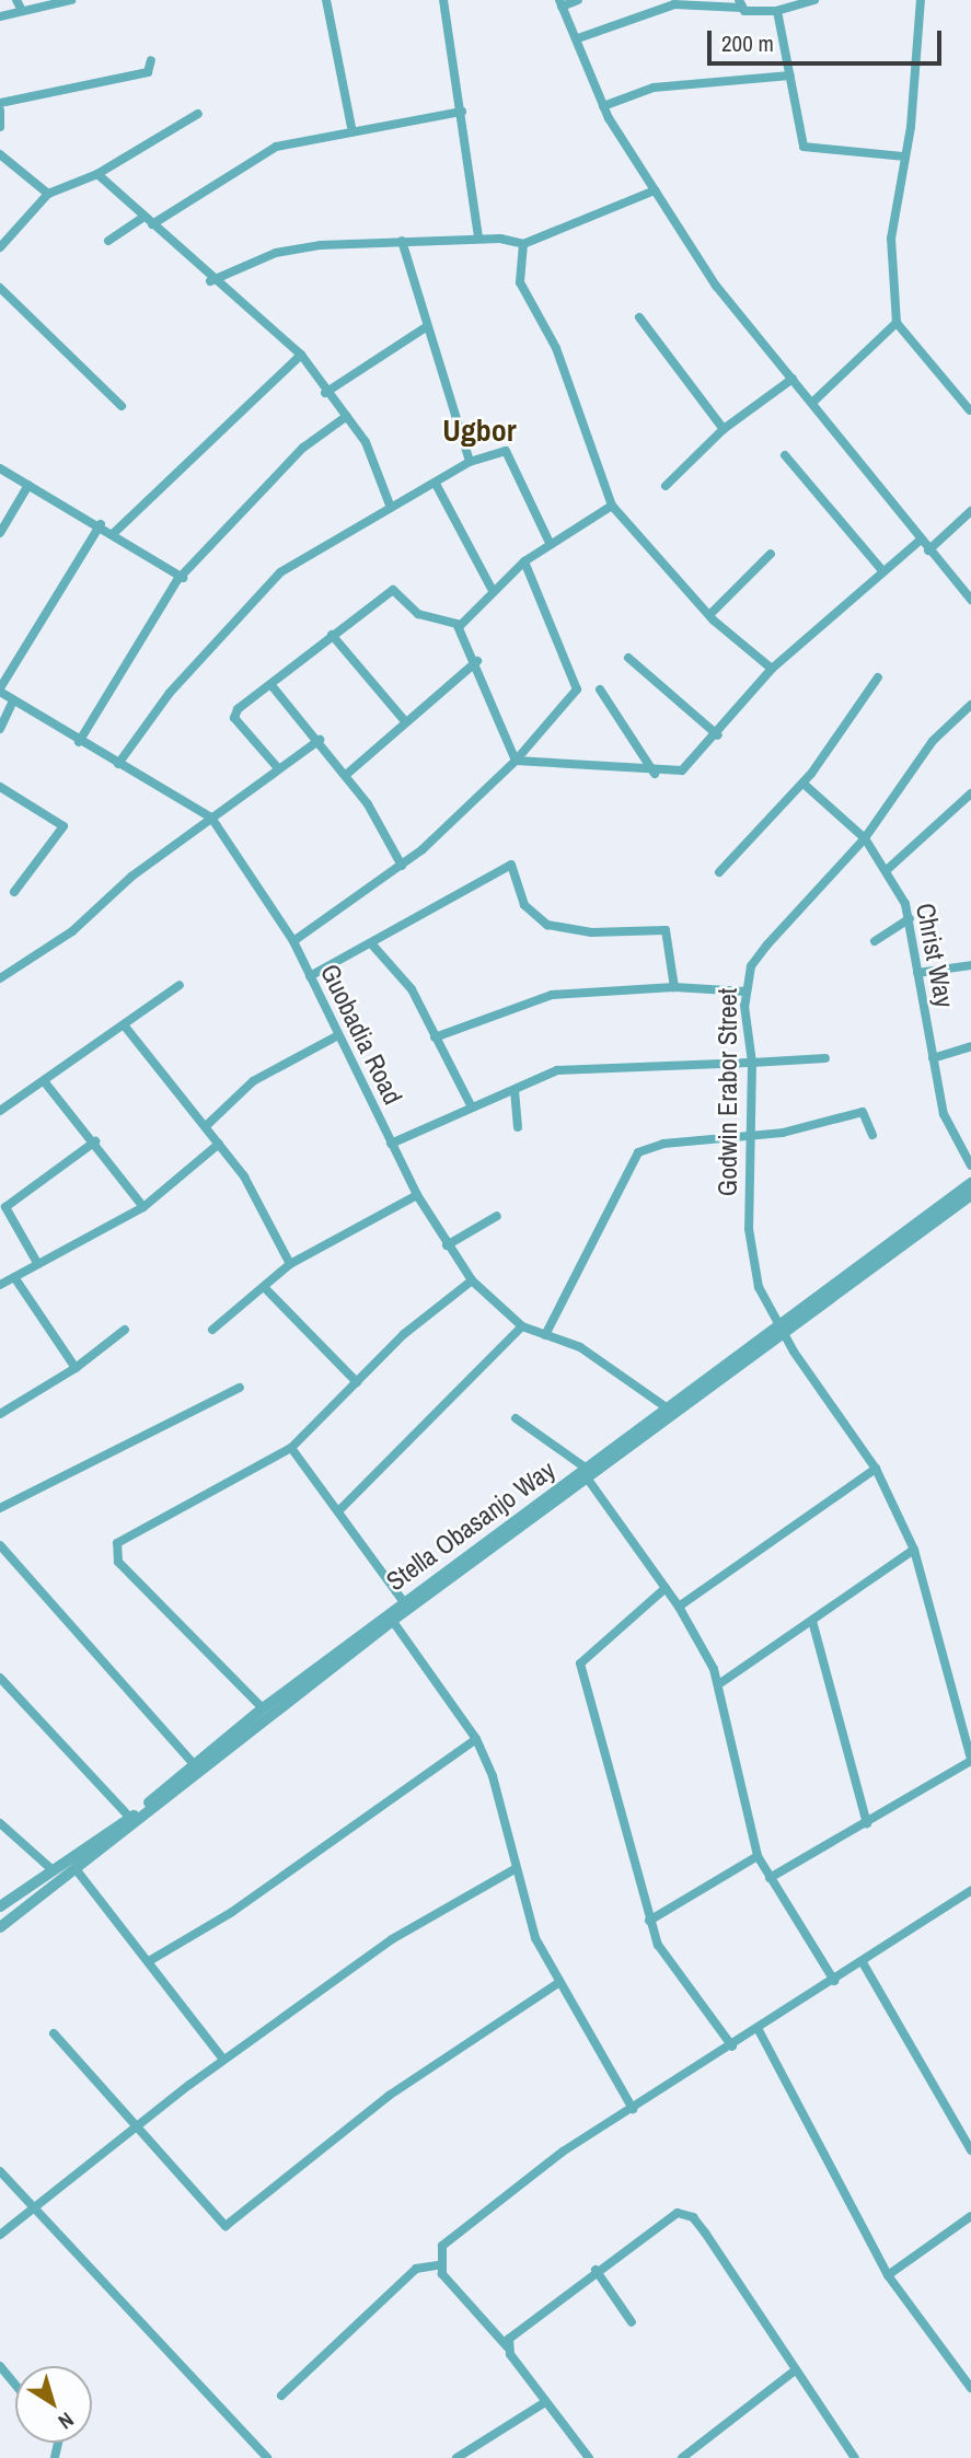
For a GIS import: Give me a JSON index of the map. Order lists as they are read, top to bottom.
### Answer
{
  "streets": {
    "street": [
      "Christ Way",
      "Guobadia Road",
      "Godwin Erabor Street",
      "Stella Obasanjo Way"
    ]
  },
  "crossings": [
    ["Christ Way", "Godwin Erabor Street"],
    ["Guobadia Road", "Stella Obasanjo Way"],
    ["Godwin Erabor Street", "Stella Obasanjo Way"]
  ],
  "districts": ["Ugbor"],
  "scale_bar": "200 m",
  "north": "bottom right"
}
